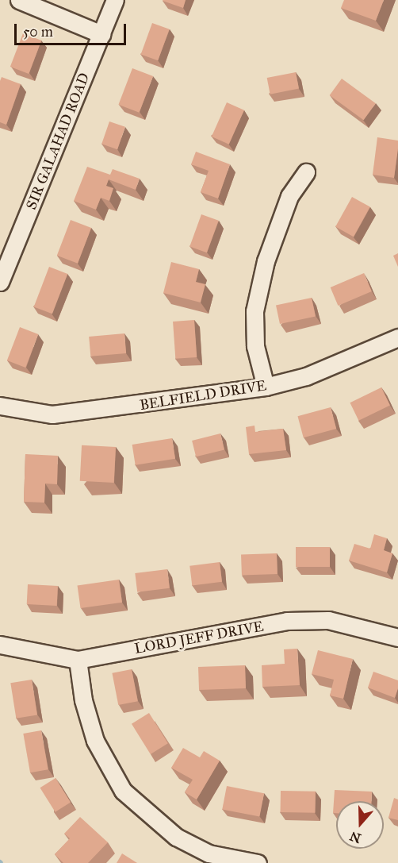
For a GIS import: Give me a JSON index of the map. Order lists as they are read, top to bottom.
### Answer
{
  "streets": {
    "street": ["SIR GALAHAD ROAD", "BELFIELD DRIVE", "LORD JEFF DRIVE"]
  },
  "scale_bar": "50 m",
  "north": "bottom"
}
